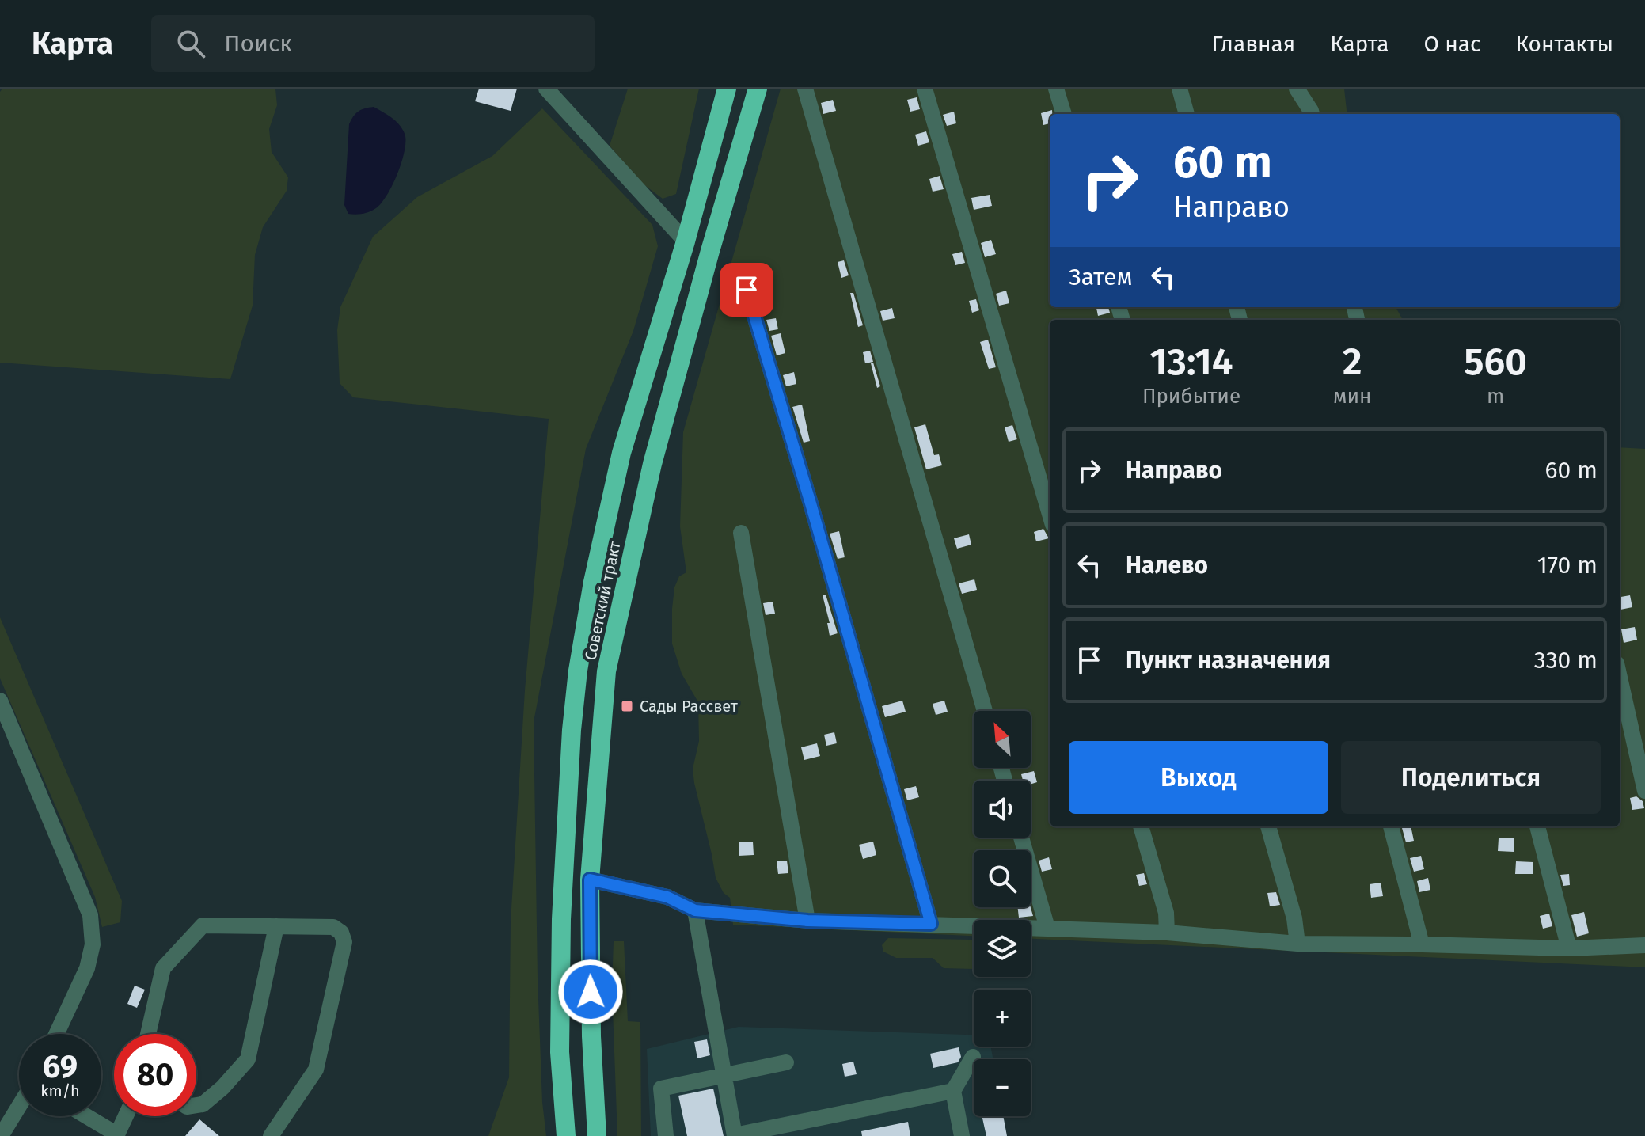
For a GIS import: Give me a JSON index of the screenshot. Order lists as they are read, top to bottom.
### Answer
{
  "streets": {
    "highway": ["Советский тракт"]
  },
  "places": {
    "transit": ["Сады Рассвет"]
  },
  "north": "top left",
  "page": {
    "header": "Карта",
    "search": "Поиск",
    "nav": [
      "Главная",
      "Карта",
      "О нас",
      "Контакты"
    ],
    "turn": ["60 m", "Направо"],
    "then": "Затем",
    "eta": [
      "13:14",
      "Прибытие",
      "2",
      "мин",
      "560",
      "m"
    ],
    "list": [
      {
        "name": "Направо",
        "value": "60 m"
      },
      {
        "name": "Налево",
        "value": "170 m"
      },
      {
        "name": "Пункт назначения",
        "value": "330 m"
      }
    ],
    "map_buttons": ["+", "−"],
    "buttons": ["Выход", "Поделиться"],
    "speed": "69 km/h",
    "limit": "80"
  }
}
